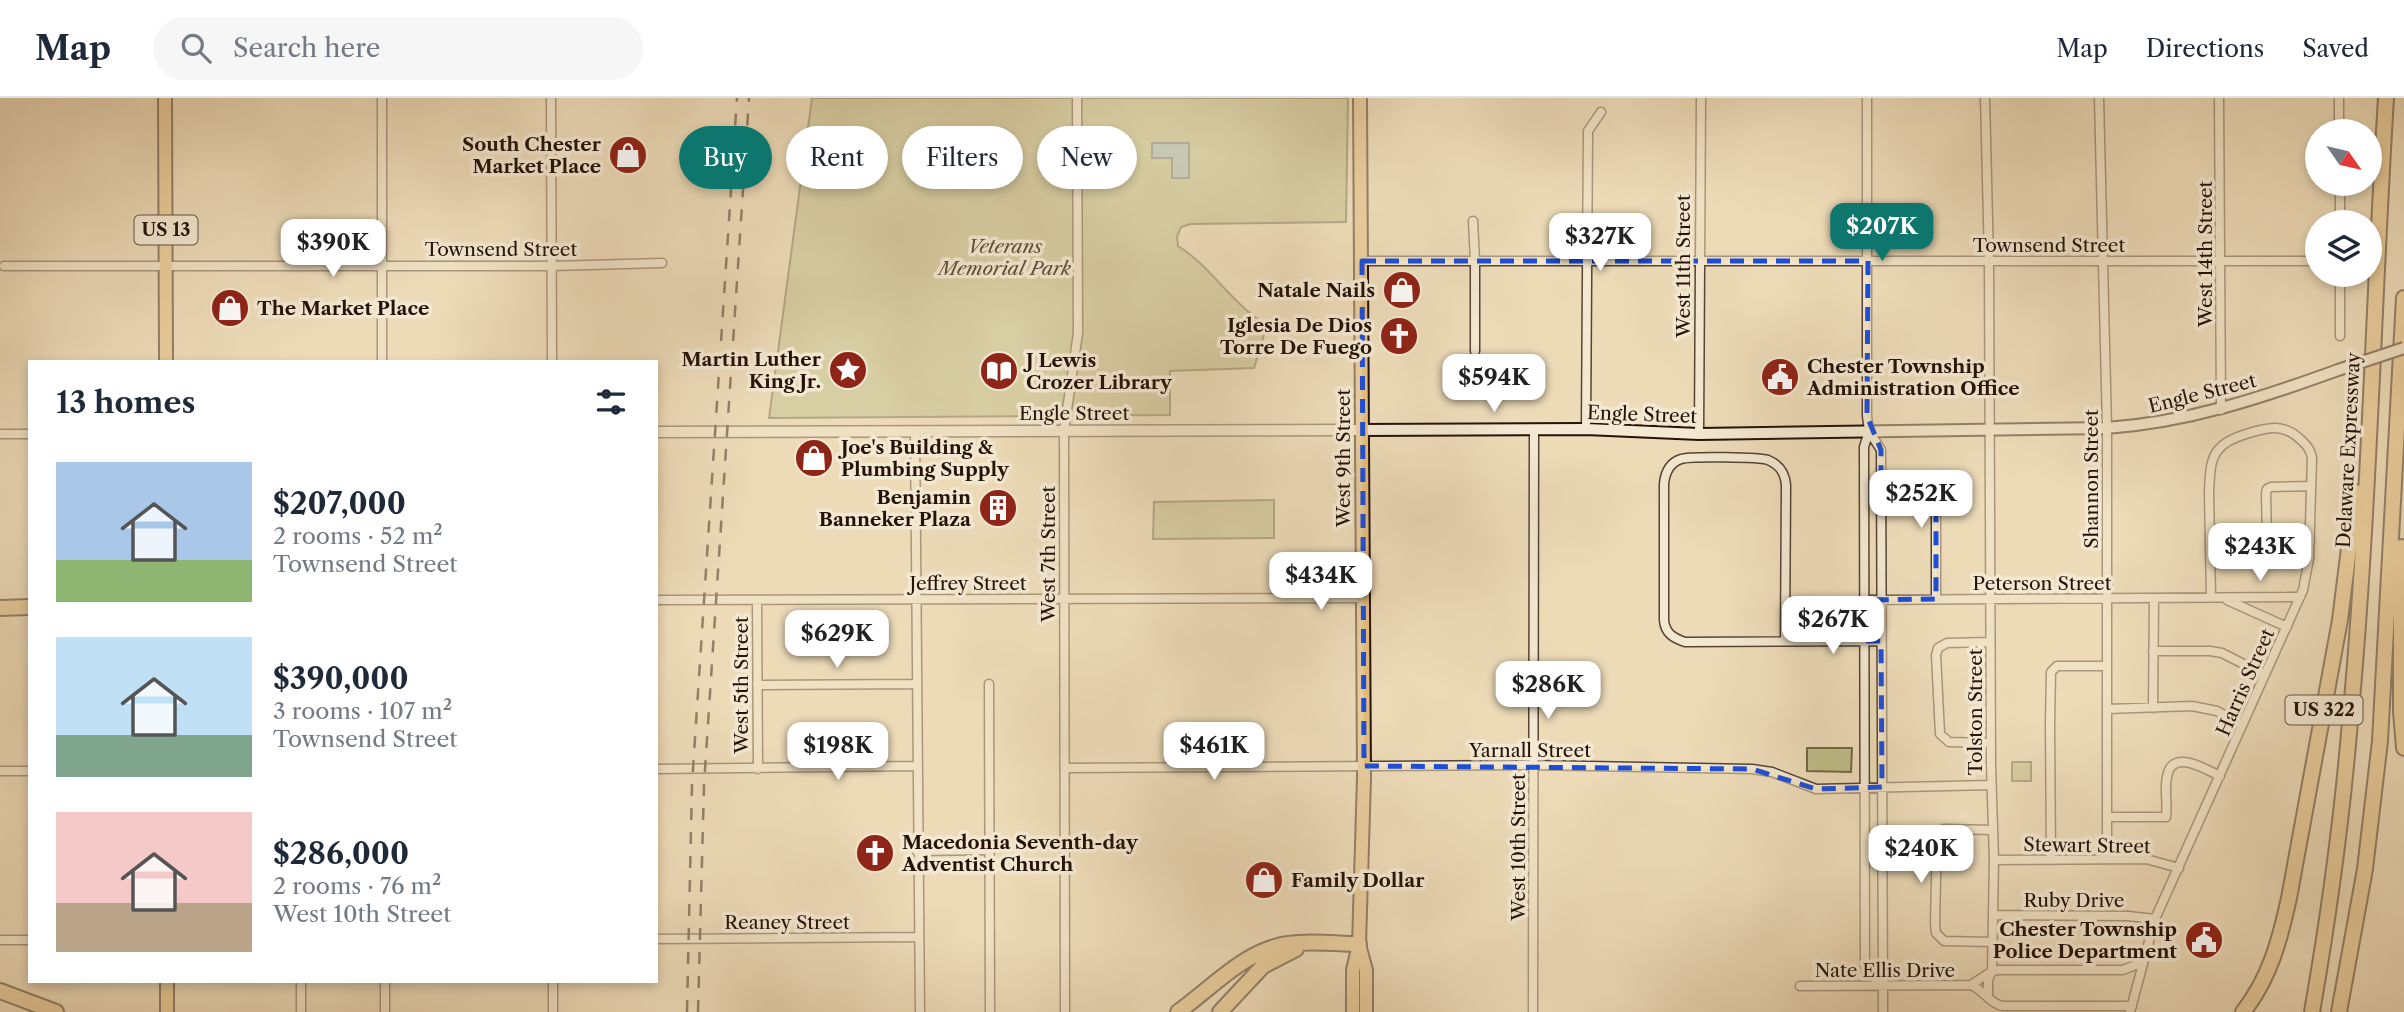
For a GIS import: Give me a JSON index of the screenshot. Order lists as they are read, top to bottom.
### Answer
{
  "streets": {
    "highway": ["Delaware Expressway", "US 322"],
    "main road": ["US 13", "Engle Street", "West 9th Street"],
    "street": [
      "Townsend Street",
      "West 14th Street",
      "West 11th Street",
      "Shannon Street",
      "West 7th Street",
      "Jeffrey Street",
      "Peterson Street",
      "Harris Street",
      "West 5th Street",
      "Tolston Street",
      "Yarnall Street",
      "Stewart Street",
      "West 10th Street",
      "Ruby Drive",
      "Reaney Street",
      "Nate Ellis Drive"
    ]
  },
  "crossings": [
    ["US 13", "Townsend Street"],
    ["Townsend Street", "West 14th Street"],
    ["Townsend Street", "West 11th Street"],
    ["Townsend Street", "West 9th Street"],
    ["Townsend Street", "Shannon Street"],
    ["Townsend Street", "Tolston Street"],
    ["West 14th Street", "Engle Street"],
    ["West 11th Street", "Engle Street"],
    ["Engle Street", "West 9th Street"],
    ["Engle Street", "Shannon Street"],
    ["Engle Street", "West 7th Street"],
    ["Engle Street", "Tolston Street"],
    ["Engle Street", "West 10th Street"],
    ["Delaware Expressway", "US 322"],
    ["West 9th Street", "Jeffrey Street"],
    ["West 9th Street", "Yarnall Street"],
    ["Shannon Street", "Peterson Street"],
    ["Shannon Street", "Stewart Street"],
    ["West 7th Street", "Jeffrey Street"],
    ["West 7th Street", "Yarnall Street"],
    ["Jeffrey Street", "West 5th Street"],
    ["Peterson Street", "Harris Street"],
    ["Peterson Street", "Tolston Street"],
    ["Harris Street", "Stewart Street"],
    ["Harris Street", "Ruby Drive"],
    ["Harris Street", "Nate Ellis Drive"],
    ["Tolston Street", "Yarnall Street"],
    ["Tolston Street", "Stewart Street"],
    ["Tolston Street", "Ruby Drive"],
    ["Tolston Street", "Nate Ellis Drive"],
    ["Yarnall Street", "West 10th Street"]
  ],
  "parks": ["Veterans Memorial Park"],
  "places": {
    "shop": [
      "South Chester Market Place",
      "Natale Nails",
      "The Market Place",
      "Joe's Building & Plumbing Supply",
      "Family Dollar"
    ],
    "church": ["Iglesia De Dios Torre De Fuego", "Macedonia Seventh-day Adventist Church"],
    "place": ["Martin Luther King Jr."],
    "library": ["J Lewis Crozer Library"],
    "public building": ["Chester Township Administration Office", "Chester Township Police Department"],
    "building": ["Benjamin Banneker Plaza"]
  },
  "north": "bottom right",
  "page": {
    "header": "Map",
    "search": "Search here",
    "nav": ["Map", "Directions", "Saved"],
    "chip": [
      "Buy",
      "Rent",
      "Filters",
      "New"
    ],
    "price": [
      "$207K",
      "$327K",
      "$390K",
      "$594K",
      "$252K",
      "$243K",
      "$434K",
      "$267K",
      "$629K",
      "$286K",
      "$198K",
      "$461K",
      "$240K"
    ],
    "heading": "13 homes",
    "list": [
      {
        "name": "$207,000",
        "note": "2 rooms · 52 m² · Townsend Street"
      },
      {
        "name": "$390,000",
        "note": "3 rooms · 107 m² · Townsend Street"
      },
      {
        "name": "$286,000",
        "note": "2 rooms · 76 m² · West 10th Street"
      }
    ]
  }
}
